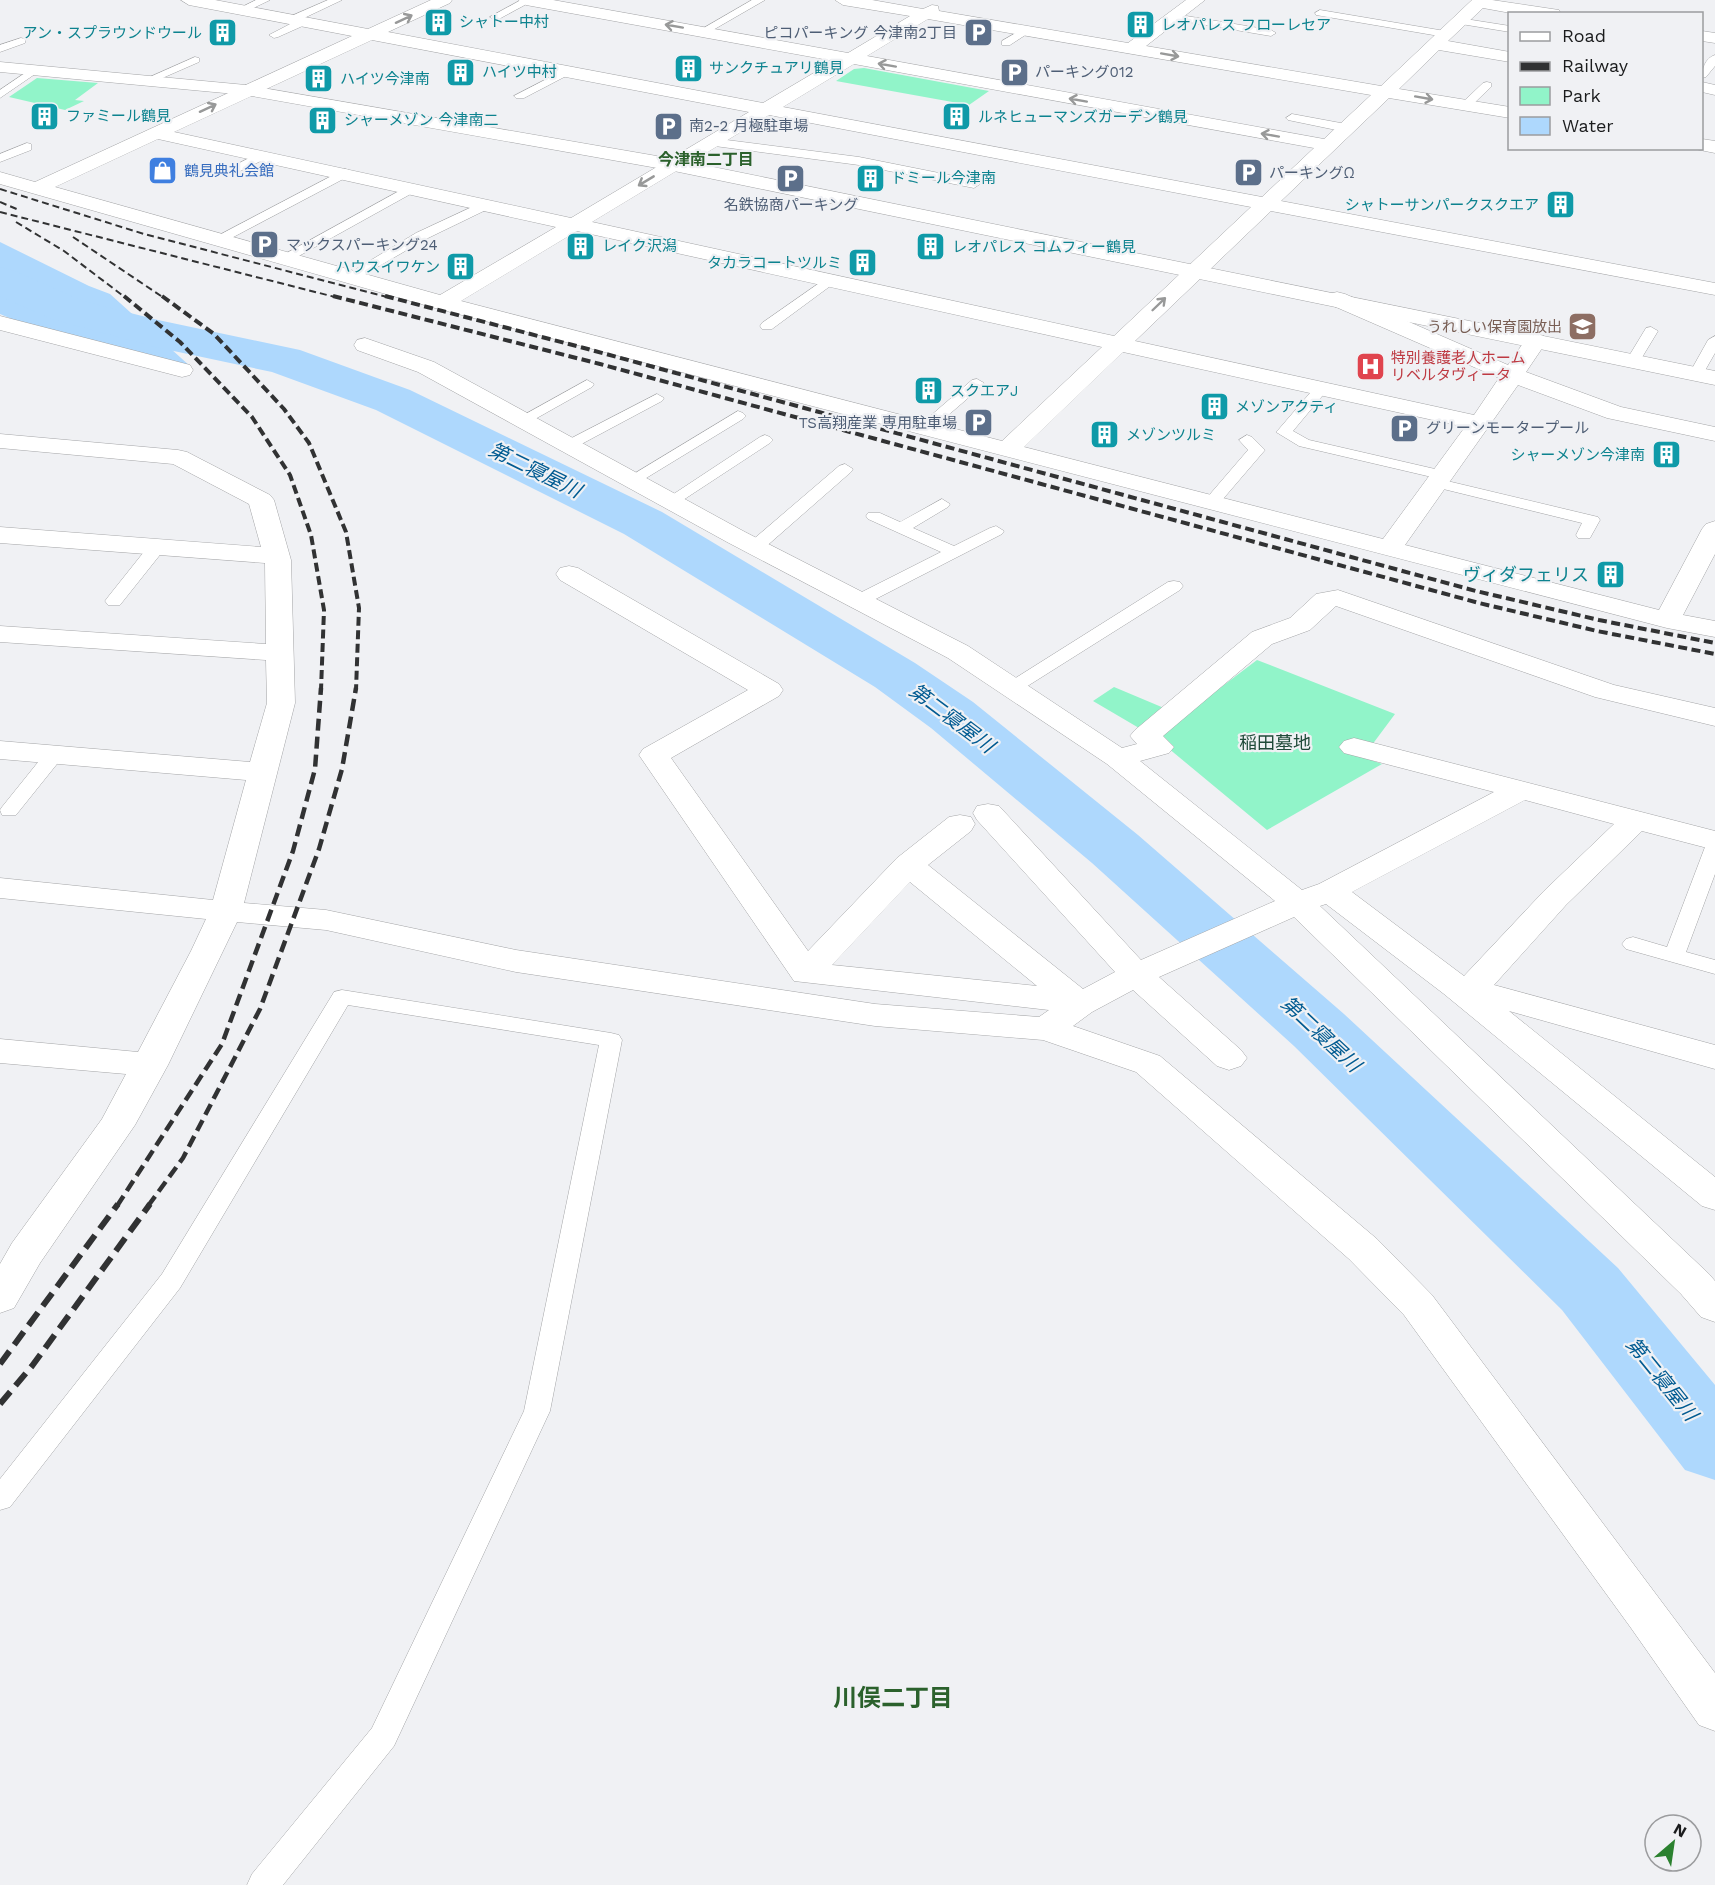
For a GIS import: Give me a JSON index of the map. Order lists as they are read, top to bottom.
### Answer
{
  "districts": ["今津南二丁目", "川俣二丁目"],
  "water": ["第二寝屋川"],
  "parks": ["稲田墓地"],
  "places": {
    "building": [
      "シャトー中村",
      "レオパレス フローレセア",
      "アン・スプラウンドウール",
      "サンクチュアリ鶴見",
      "ハイツ中村",
      "ハイツ今津南",
      "ファミール鶴見",
      "ルネヒューマンズガーデン鶴見",
      "シャーメゾン 今津南二",
      "ドミール今津南",
      "シャトーサンパークスクエア",
      "レイク沢潟",
      "レオパレス コムフィー鶴見",
      "タカラコートツルミ",
      "ハウスイワケン",
      "スクエアJ",
      "メゾンアクティ",
      "メゾンツルミ",
      "シャーメゾン今津南",
      "ヴィダフェリス"
    ],
    "parking": [
      "ピコパーキング 今津南2丁目",
      "パーキング012",
      "南2-2 月極駐車場",
      "パーキングΩ",
      "名鉄協商パーキング",
      "マックスパーキング24",
      "TS高翔産業 専用駐車場",
      "グリーンモータープール"
    ],
    "shop": ["鶴見典礼会館"],
    "school or university": ["うれしい保育園放出"],
    "hospital": ["特別養護老人ホーム リベルタヴィータ"]
  },
  "legend": [
    "Road",
    "Railway",
    "Park",
    "Water"
  ],
  "north": "top right"
}
